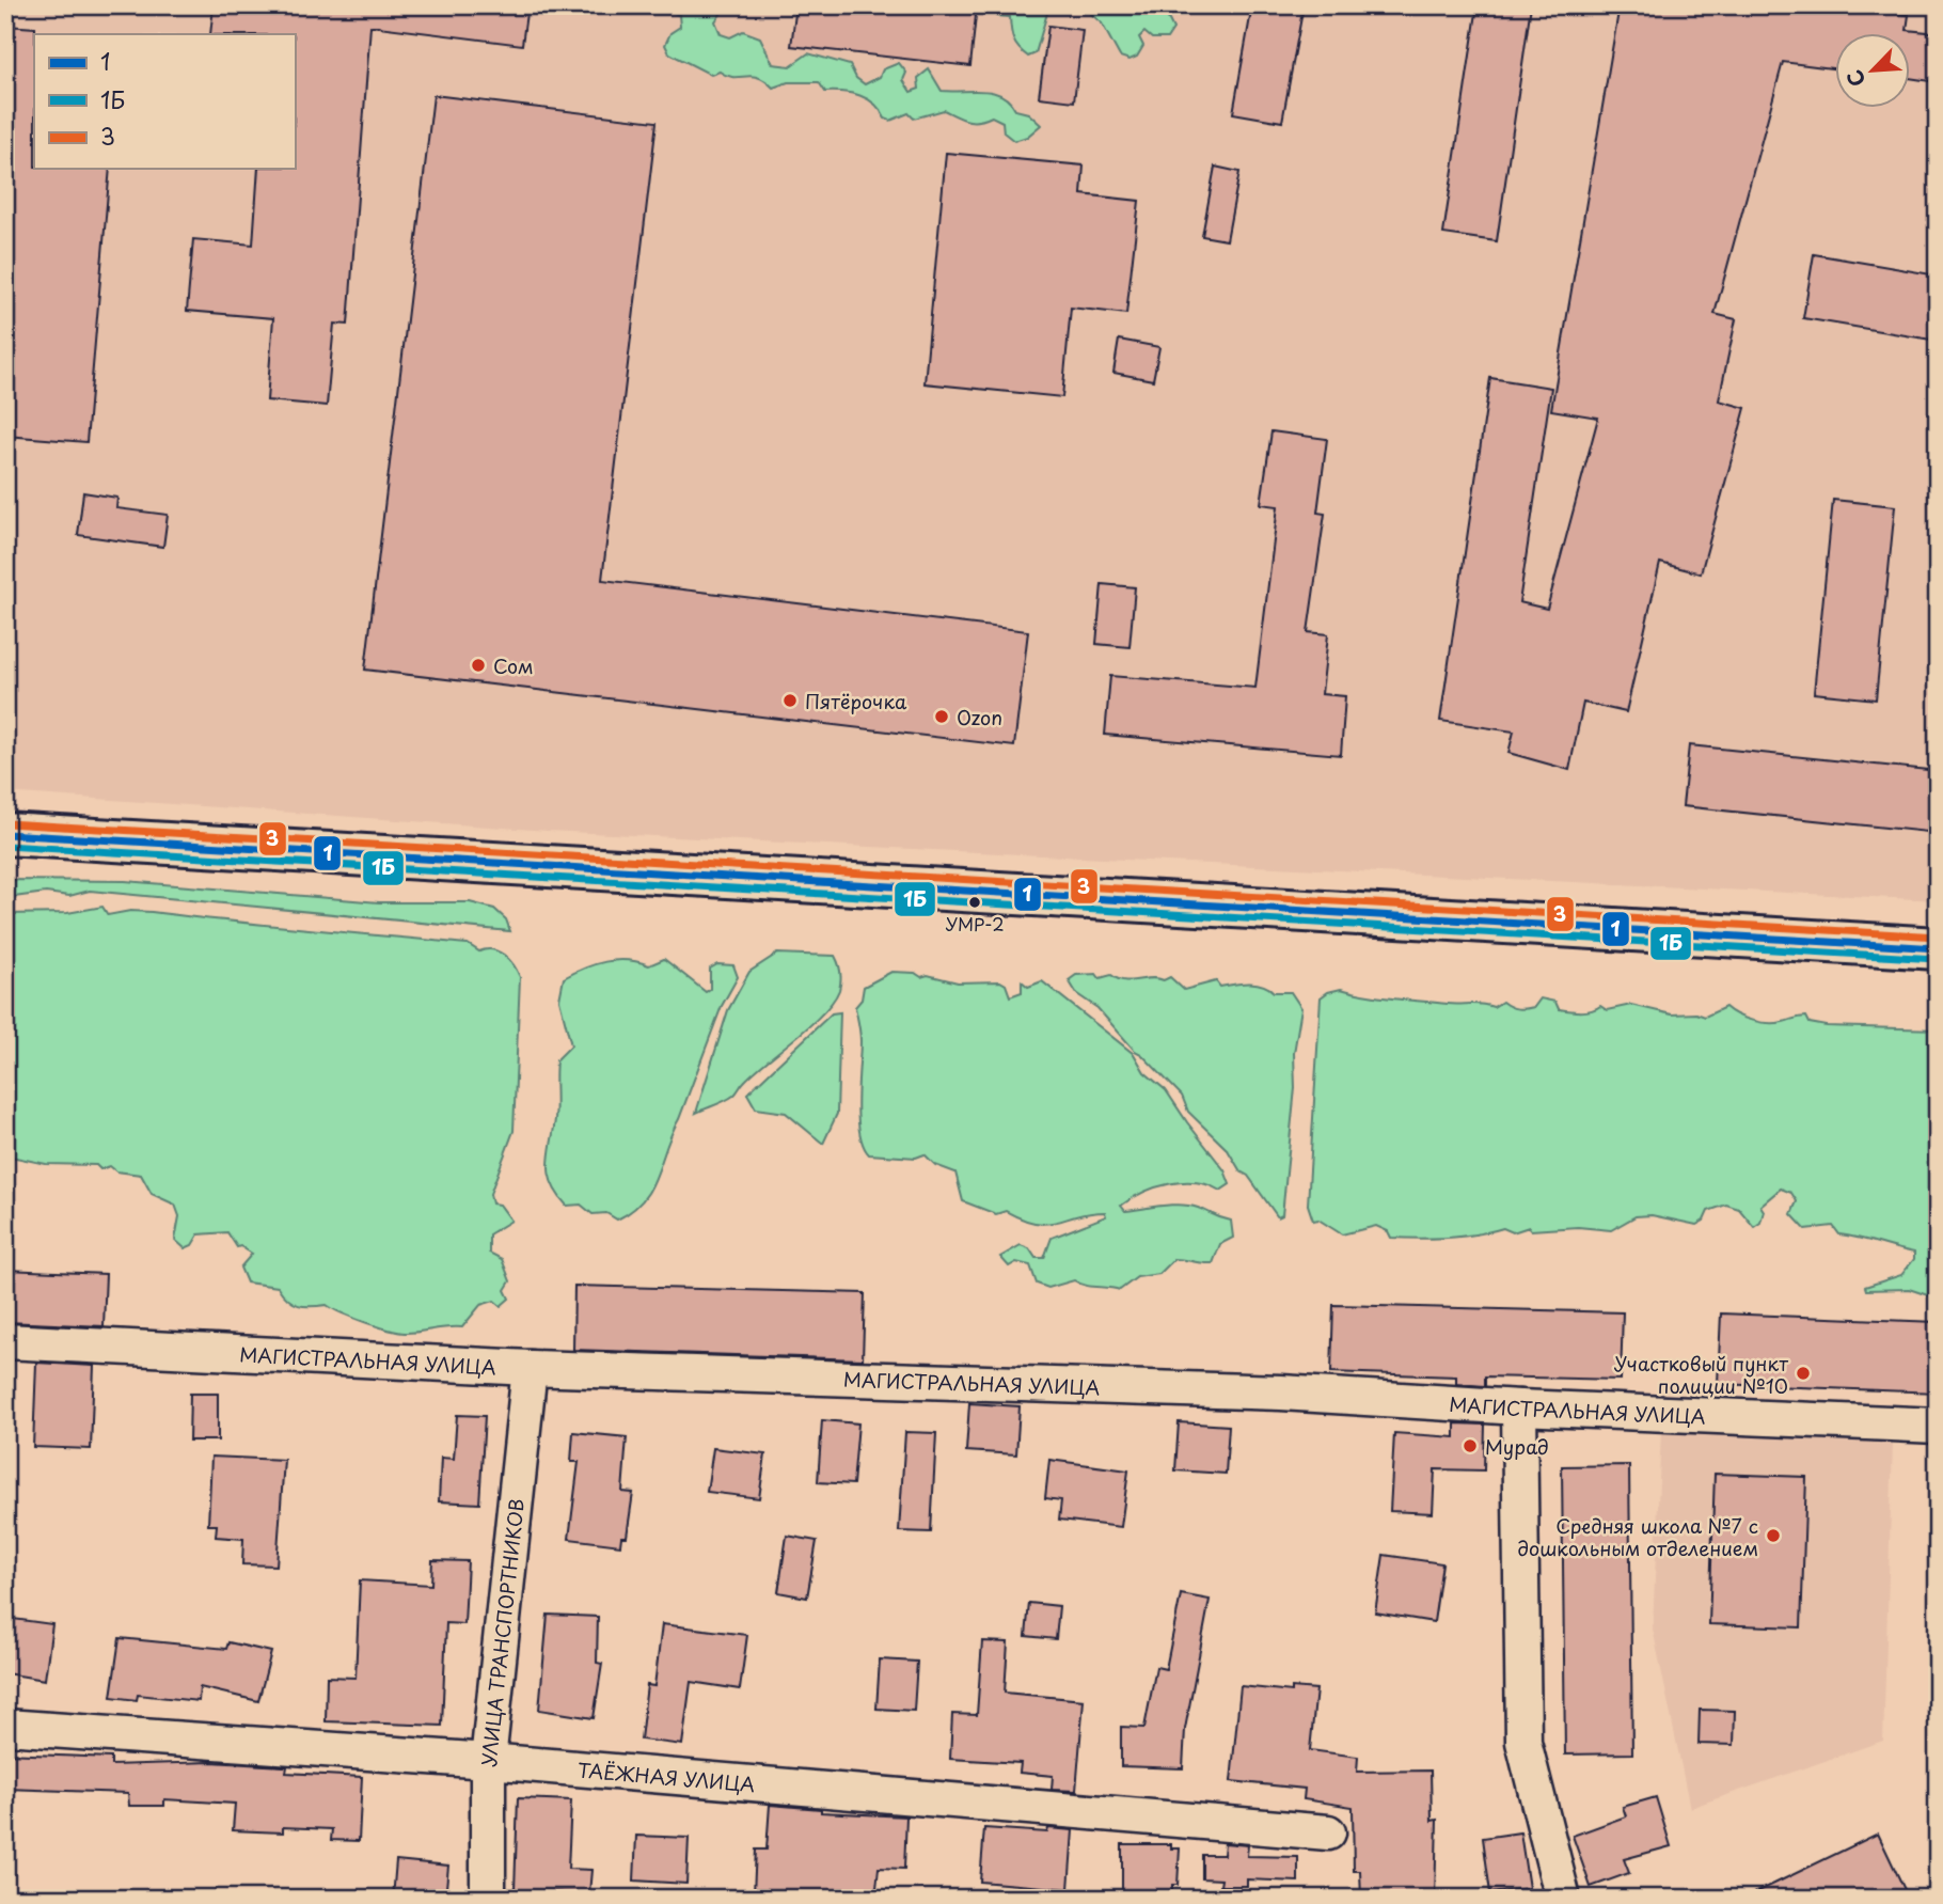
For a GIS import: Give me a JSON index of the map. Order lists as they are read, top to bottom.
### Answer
{
  "streets": {
    "street": ["МАГИСТРАЛЬНАЯ УЛИЦА", "УЛИЦА ТРАНСПОРТНИКОВ", "ТАЁЖНАЯ УЛИЦА"]
  },
  "crossings": [
    ["МАГИСТРАЛЬНАЯ УЛИЦА", "УЛИЦА ТРАНСПОРТНИКОВ"],
    ["УЛИЦА ТРАНСПОРТНИКОВ", "ТАЁЖНАЯ УЛИЦА"]
  ],
  "places": [
    "Сом",
    "Пятёрочка",
    "Ozon",
    "УМР-2",
    "Участковый пункт полиции №10",
    "Мурад",
    "Средняя школа №7 с дошкольным отделением"
  ],
  "lines": ["transit line 3", "transit line 1", "transit line 1Б"],
  "legend": ["1", "1Б", "3"],
  "north": "bottom left"
}
